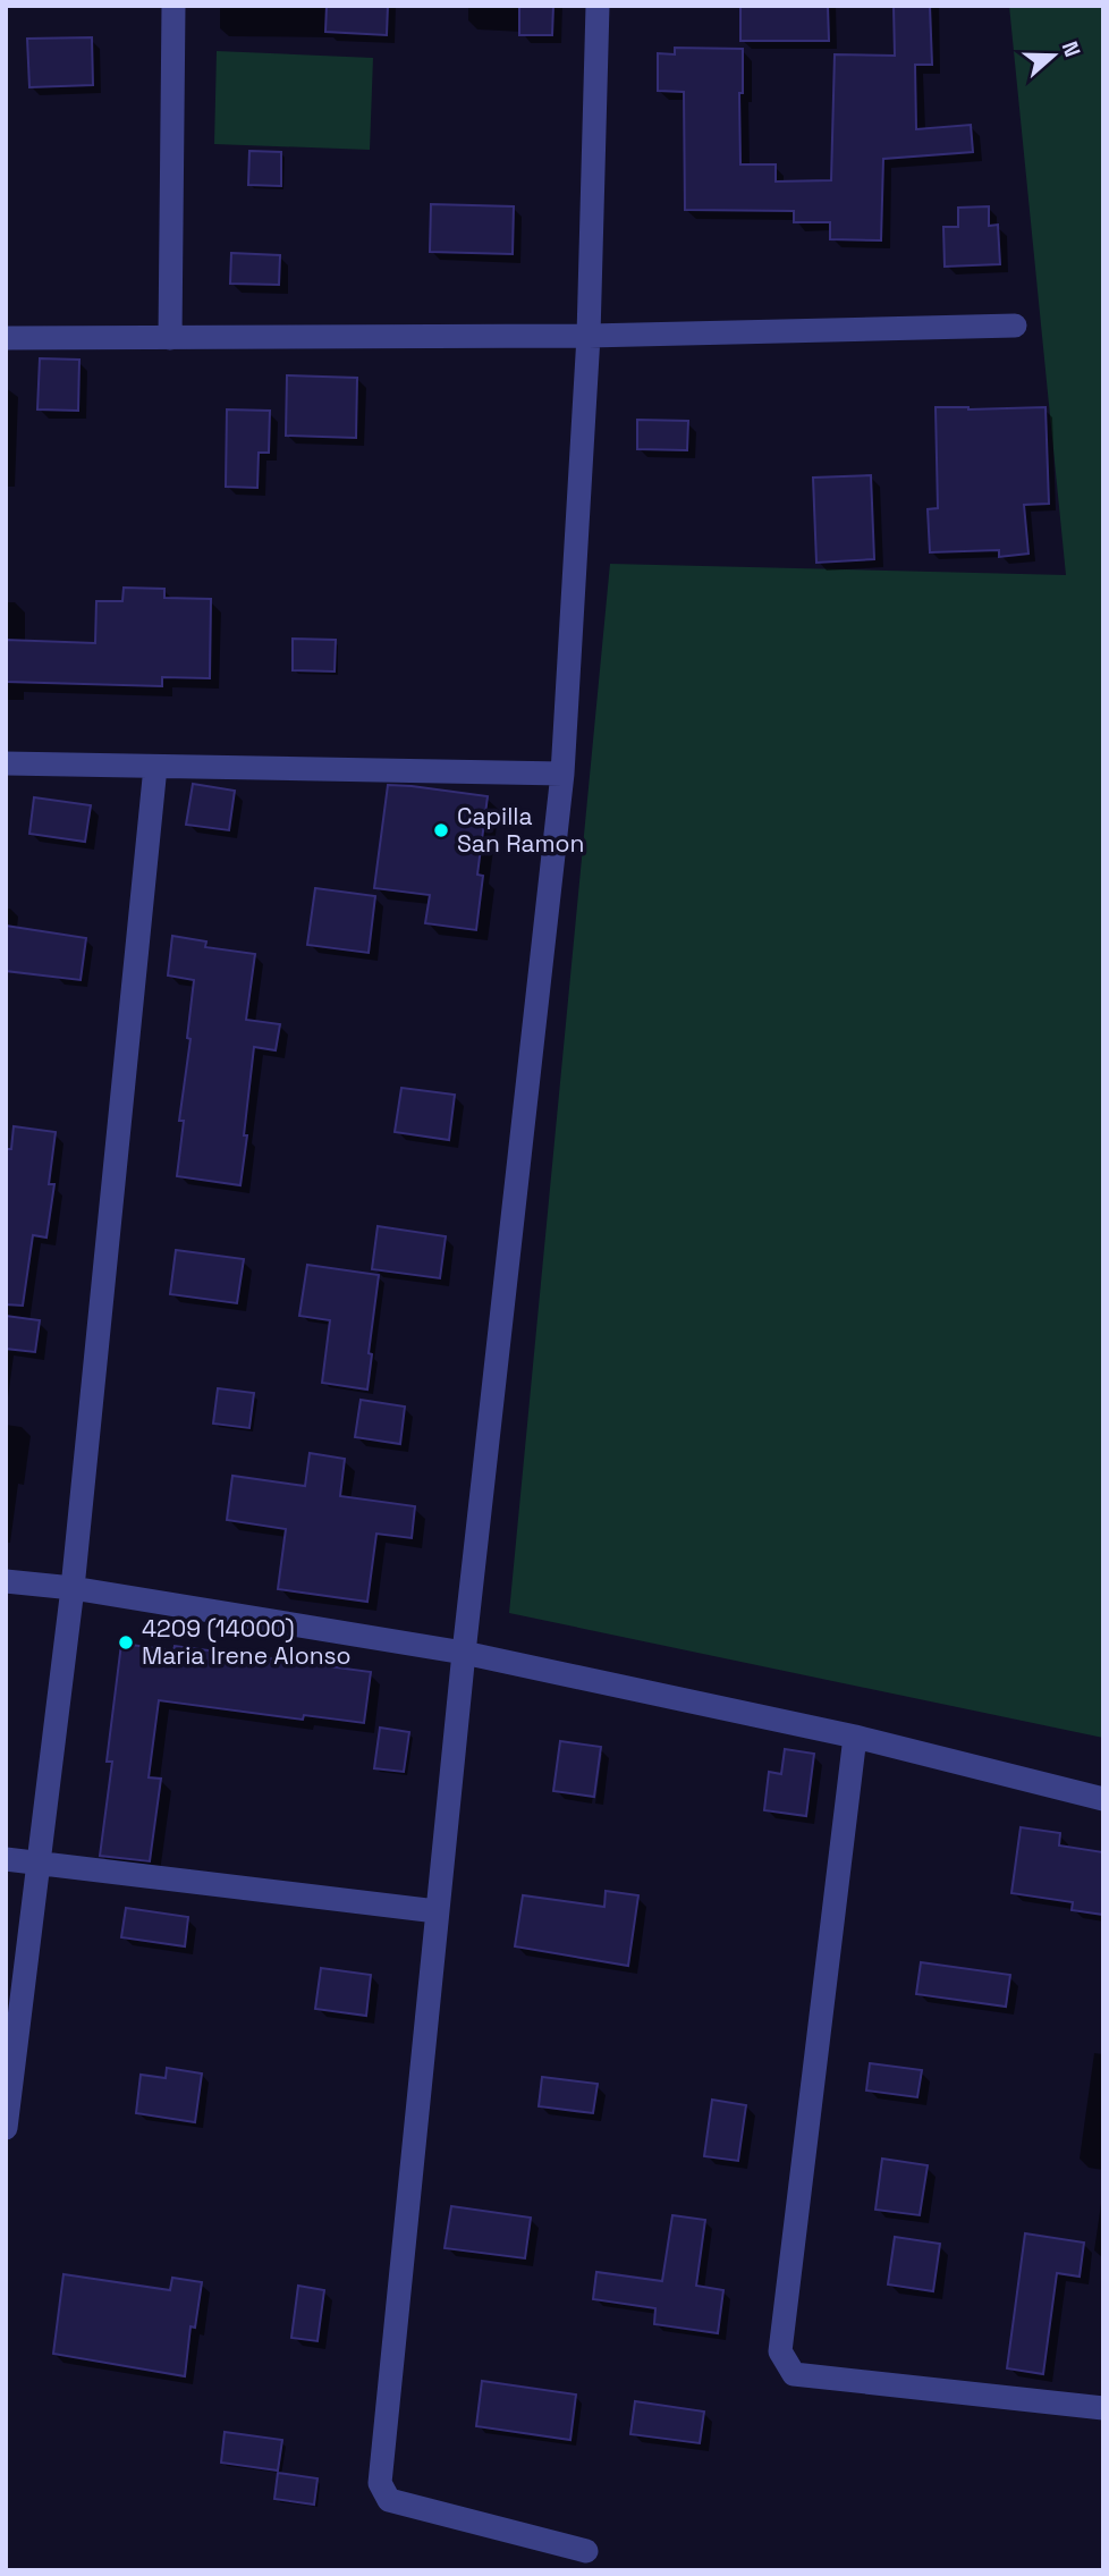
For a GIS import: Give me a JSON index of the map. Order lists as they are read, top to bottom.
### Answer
{
  "places": ["Capilla San Ramon", "4209 (14000) Maria Irene Alonso"],
  "north": "right"
}
